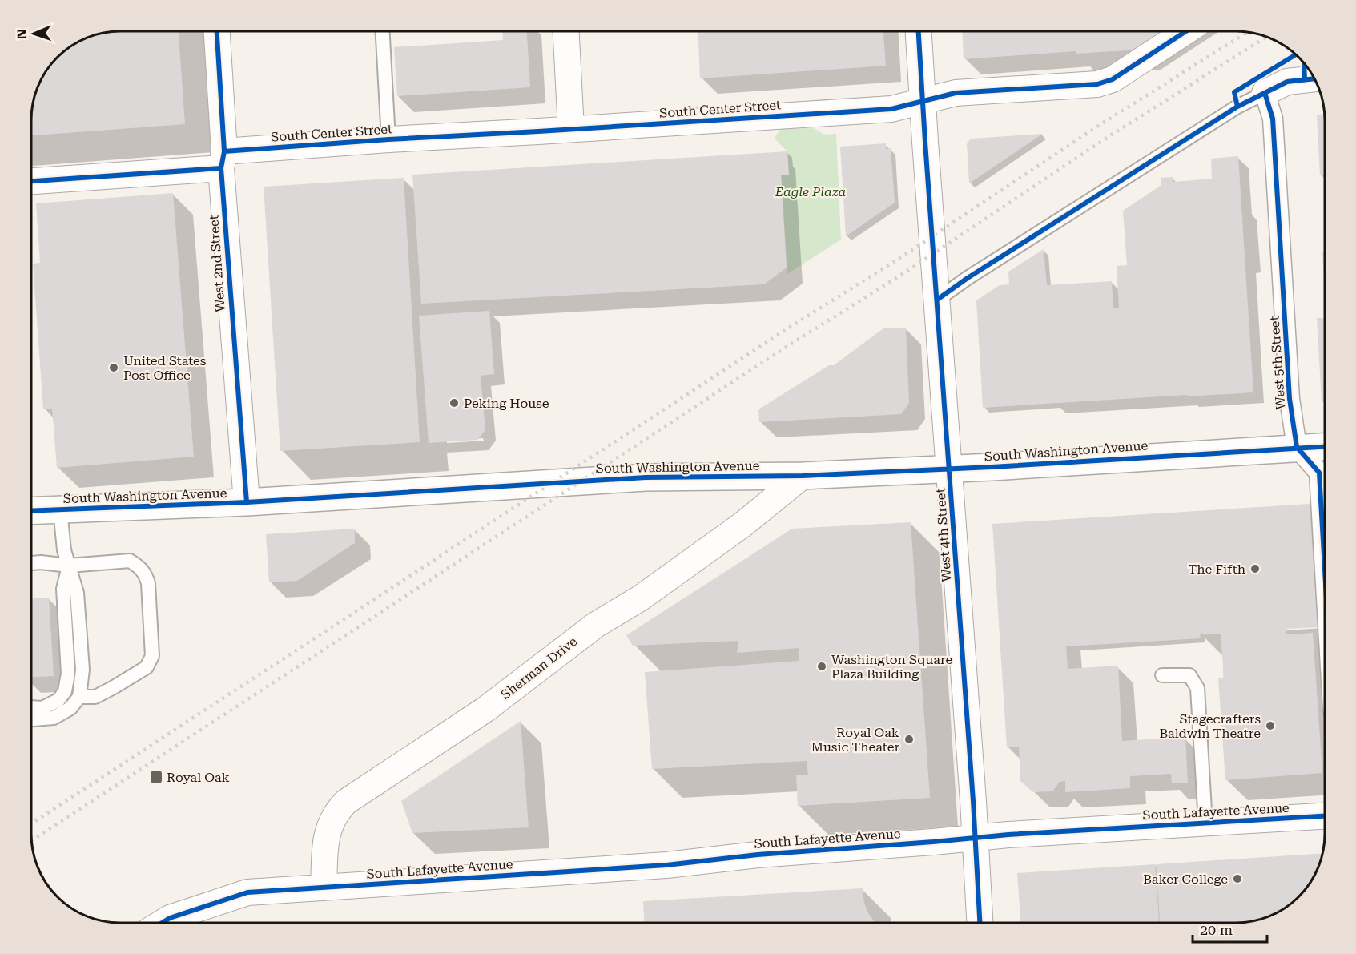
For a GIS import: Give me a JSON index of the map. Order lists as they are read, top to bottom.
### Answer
{
  "streets": {
    "main road": ["South Washington Avenue"],
    "street": [
      "South Center Street",
      "West 2nd Street",
      "West 5th Street",
      "West 4th Street",
      "Sherman Drive",
      "South Lafayette Avenue"
    ]
  },
  "crossings": [
    ["South Center Street", "West 2nd Street"],
    ["South Center Street", "West 4th Street"],
    ["West 2nd Street", "South Washington Avenue"],
    ["West 5th Street", "South Washington Avenue"],
    ["South Washington Avenue", "West 4th Street"],
    ["South Washington Avenue", "Sherman Drive"],
    ["West 4th Street", "South Lafayette Avenue"],
    ["Sherman Drive", "South Lafayette Avenue"]
  ],
  "parks": ["Eagle Plaza"],
  "places": {
    "other": [
      "United States Post Office",
      "Peking House",
      "The Fifth",
      "Washington Square Plaza Building",
      "Stagecrafters Baldwin Theatre",
      "Royal Oak Music Theater",
      "Baker College"
    ],
    "transit": ["Royal Oak"]
  },
  "scale_bar": "20 m",
  "north": "left"
}
